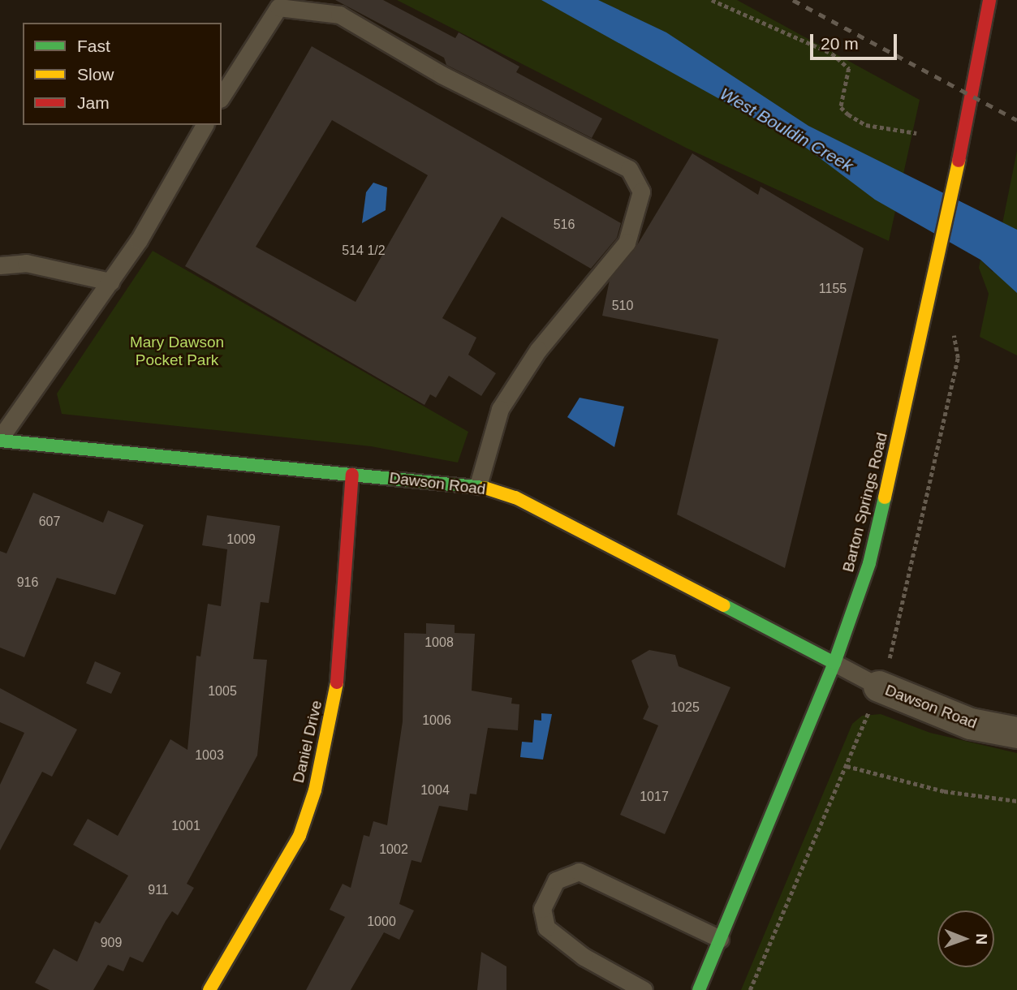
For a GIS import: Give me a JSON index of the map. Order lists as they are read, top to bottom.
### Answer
{
  "streets": {
    "street": ["Dawson Road", "Barton Springs Road", "Daniel Drive"]
  },
  "crossings": [
    ["Dawson Road", "Barton Springs Road"],
    ["Dawson Road", "Daniel Drive"]
  ],
  "water": ["West Bouldin Creek"],
  "parks": ["Mary Dawson Pocket Park"],
  "house_numbers": [
    "516",
    "514 1/2",
    "1155",
    "510",
    "607",
    "1009",
    "916",
    "1008",
    "1005",
    "1025",
    "1006",
    "1003",
    "1004",
    "1017",
    "1001",
    "1002",
    "911",
    "1000",
    "909"
  ],
  "legend": ["Fast", "Slow", "Jam"],
  "scale_bar": "20 m",
  "north": "right"
}
